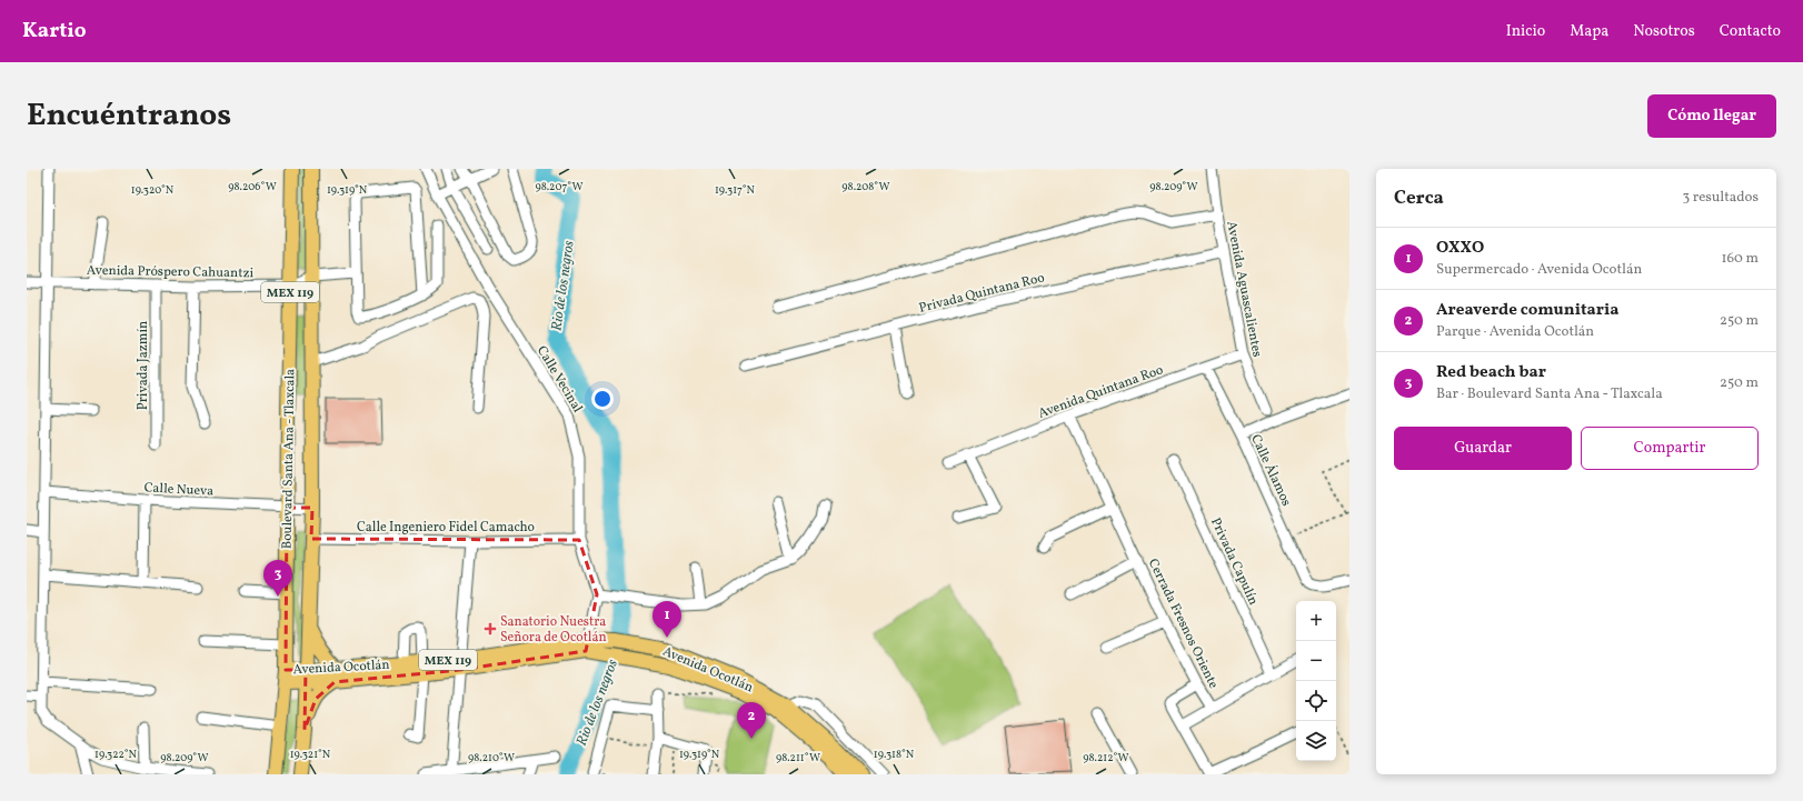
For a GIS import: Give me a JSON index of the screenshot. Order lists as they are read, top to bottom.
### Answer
{
  "streets": {
    "main road": ["MEX 119", "Boulevard Santa Ana - Tlaxcala", "Avenida Ocotlán"],
    "street": [
      "Avenida Próspero Cahuantzi",
      "Avenida Aguascalientes",
      "Privada Quintana Roo",
      "Privada Jazmín",
      "Calle Vecinal",
      "Avenida Quintana Roo",
      "Calle Álamos",
      "Calle Nueva",
      "Calle Ingeniero Fidel Camacho",
      "Privada Capulín",
      "Cerrada Fresnos Oriente"
    ]
  },
  "crossings": [
    ["Avenida Próspero Cahuantzi", "Privada Jazmín"],
    ["Avenida Próspero Cahuantzi", "Boulevard Santa Ana - Tlaxcala"],
    ["Avenida Aguascalientes", "Privada Quintana Roo"],
    ["Avenida Aguascalientes", "Avenida Quintana Roo"],
    ["Calle Vecinal", "Calle Ingeniero Fidel Camacho"],
    ["Calle Vecinal", "Avenida Ocotlán"],
    ["Avenida Quintana Roo", "Calle Álamos"],
    ["Avenida Quintana Roo", "Cerrada Fresnos Oriente"],
    ["Boulevard Santa Ana - Tlaxcala", "Calle Nueva"],
    ["Boulevard Santa Ana - Tlaxcala", "Calle Ingeniero Fidel Camacho"],
    ["Boulevard Santa Ana - Tlaxcala", "Avenida Ocotlán"]
  ],
  "water": ["Rio de los negros"],
  "places": {
    "health": ["Sanatorio Nuestra Señora de Ocotlán"]
  },
  "page": {
    "header": "Kartio",
    "nav": [
      "Inicio",
      "Mapa",
      "Nosotros",
      "Contacto"
    ],
    "title": "Encuéntranos",
    "buttons": [
      "Cómo llegar",
      ["Guardar", "Compartir"]
    ],
    "heading": ["Cerca", "3 resultados"],
    "list": [
      {
        "mark": "1",
        "name": "OXXO",
        "note": "Supermercado · Avenida Ocotlán",
        "value": "160 m"
      },
      {
        "mark": "2",
        "name": "Areaverde comunitaria",
        "note": "Parque · Avenida Ocotlán",
        "value": "250 m"
      },
      {
        "mark": "3",
        "name": "Red beach bar",
        "note": "Bar · Boulevard Santa Ana - Tlaxcala",
        "value": "250 m"
      }
    ],
    "pins": ["3", "1", "2"],
    "map_buttons": ["+", "−"]
  },
  "coordinates": [
    "98.207°W",
    "98.209°W",
    "98.206°W",
    "98.208°W",
    "19.320°N",
    "19.319°N",
    "19.317°N",
    "19.322°N",
    "19.321°N",
    "19.318°N",
    "98.210°W",
    "98.211°W",
    "98.212°W"
  ]
}
